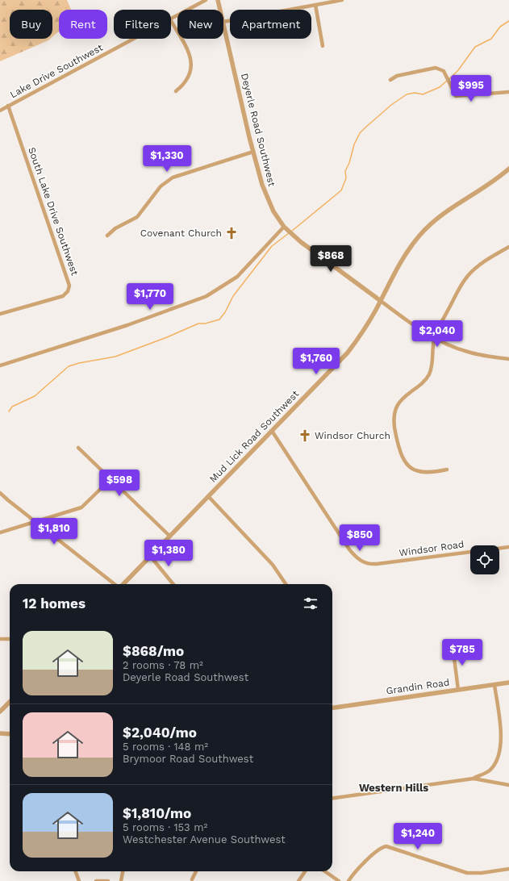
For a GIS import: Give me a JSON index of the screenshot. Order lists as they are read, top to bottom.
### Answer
{
  "streets": {
    "street": [
      "Lake Drive Southwest",
      "Deyerle Road Southwest",
      "South Lake Drive Southwest",
      "Mud Lick Road Southwest",
      "Windsor Road",
      "Grandin Road"
    ]
  },
  "crossings": [
    ["Lake Drive Southwest", "South Lake Drive Southwest"],
    ["Deyerle Road Southwest", "Mud Lick Road Southwest"],
    ["Mud Lick Road Southwest", "Windsor Road"]
  ],
  "districts": ["Western Hills"],
  "places": {
    "church": ["Covenant Church", "Windsor Church"]
  },
  "page": {
    "chip": [
      "Buy",
      "Rent",
      "Filters",
      "New",
      "Apartment"
    ],
    "price": [
      "$995",
      "$1,330",
      "$868",
      "$1,770",
      "$2,040",
      "$1,760",
      "$598",
      "$1,810",
      "$850",
      "$1,380",
      "$785",
      "$1,240"
    ],
    "heading": "12 homes",
    "list": [
      {
        "name": "$868/mo",
        "note": "2 rooms · 78 m² · Deyerle Road Southwest"
      },
      {
        "name": "$2,040/mo",
        "note": "5 rooms · 148 m² · Brymoor Road Southwest"
      },
      {
        "name": "$1,810/mo",
        "note": "5 rooms · 153 m² · Westchester Avenue Southwest"
      }
    ]
  }
}
